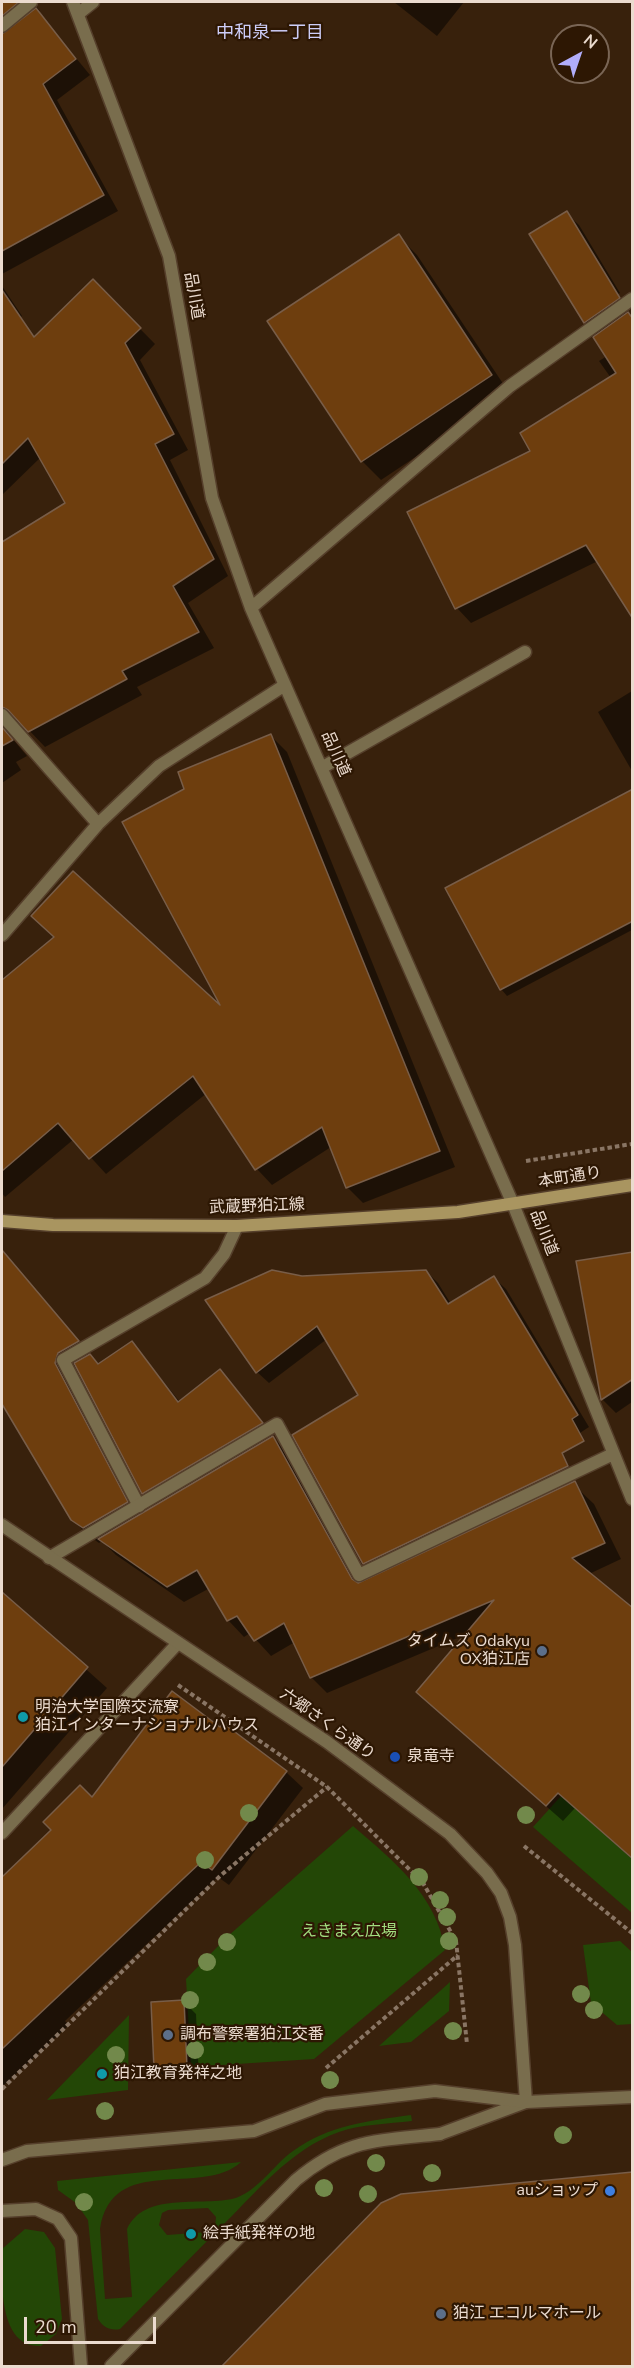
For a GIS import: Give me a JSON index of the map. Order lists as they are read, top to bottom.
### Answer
{
  "streets": {
    "main road": ["本町通り", "武蔵野狛江線"],
    "street": ["品川道", "六郷さくら通り"]
  },
  "crossings": [
    ["品川道", "本町通り"],
    ["品川道", "武蔵野狛江線"],
    ["本町通り", "武蔵野狛江線"]
  ],
  "districts": ["中和泉一丁目"],
  "parks": ["えきまえ広場"],
  "places": [
    "タイムズ Odakyu OX狛江店",
    "明治大学国際交流寮 狛江インターナショナルハウス",
    "泉竜寺",
    "調布警察署狛江交番",
    "狛江教育発祥之地",
    "auショップ",
    "絵手紙発祥の地",
    "狛江 エコルマホール"
  ],
  "scale_bar": "20 m",
  "north": "top right"
}
